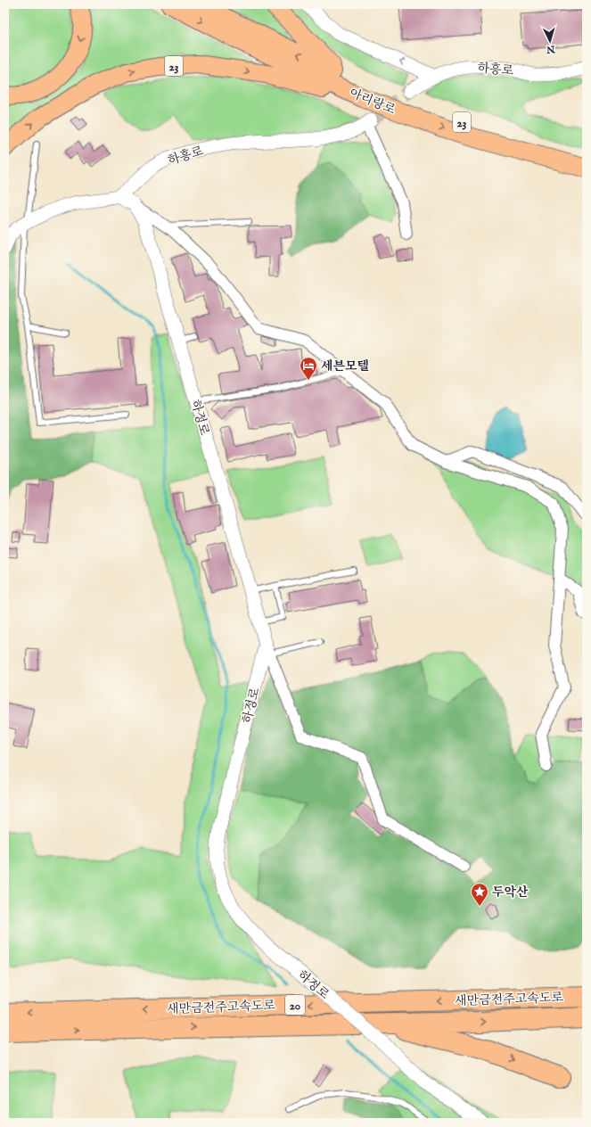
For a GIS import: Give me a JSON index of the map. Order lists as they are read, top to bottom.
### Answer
{
  "streets": {
    "highway": [
      "23",
      "아리랑로",
      "새만금전주고속도로",
      "20"
    ],
    "street": ["하흥로", "하정로"]
  },
  "crossings": [
    ["23", "아리랑로"],
    ["하흥로", "하정로"]
  ],
  "places": {
    "hotel": ["세븐모텔"],
    "place": ["두악산"]
  },
  "north": "bottom"
}
